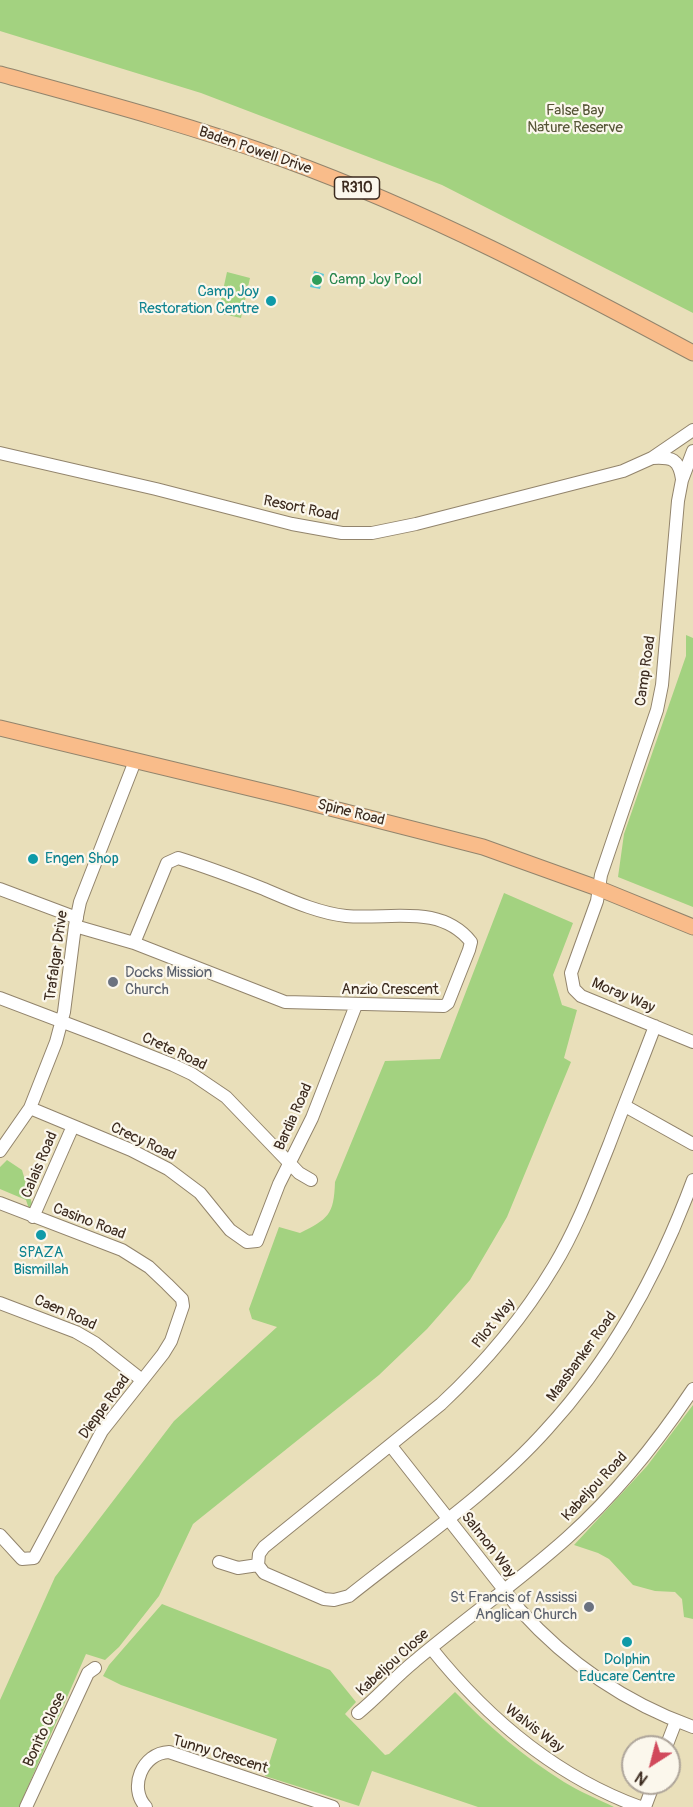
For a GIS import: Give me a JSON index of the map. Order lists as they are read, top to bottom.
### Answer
{
  "streets": {
    "main road": ["Baden Powell Drive", "R310", "Spine Road"],
    "street": [
      "Resort Road",
      "Camp Road",
      "Trafalgar Drive",
      "Anzio Crescent",
      "Moray Way",
      "Crete Road",
      "Bardia Road",
      "Crecy Road",
      "Calais Road",
      "Casino Road",
      "Caen Road",
      "Pilot Way",
      "Maasbanker Road",
      "Dieppe Road",
      "Kabeljou Road",
      "Salmon Way",
      "Kabeljou Close",
      "Walvis Way",
      "Bonito Close",
      "Tunny Crescent"
    ]
  },
  "crossings": [
    ["Camp Road", "Spine Road"],
    ["Camp Road", "Moray Way"],
    ["Spine Road", "Trafalgar Drive"],
    ["Spine Road", "Moray Way"],
    ["Trafalgar Drive", "Anzio Crescent"],
    ["Trafalgar Drive", "Crete Road"],
    ["Trafalgar Drive", "Crecy Road"],
    ["Anzio Crescent", "Bardia Road"],
    ["Moray Way", "Pilot Way"],
    ["Crete Road", "Bardia Road"],
    ["Bardia Road", "Crecy Road"],
    ["Crecy Road", "Calais Road"],
    ["Calais Road", "Casino Road"],
    ["Casino Road", "Dieppe Road"],
    ["Caen Road", "Dieppe Road"],
    ["Pilot Way", "Salmon Way"],
    ["Maasbanker Road", "Salmon Way"],
    ["Kabeljou Road", "Salmon Way"],
    ["Kabeljou Road", "Kabeljou Close"],
    ["Salmon Way", "Kabeljou Close"],
    ["Kabeljou Close", "Walvis Way"]
  ],
  "parks": ["False Bay Nature Reserve"],
  "places": [
    "Camp Joy Pool",
    "Camp Joy Restoration Centre",
    "Engen Shop",
    "Docks Mission Church",
    "SPAZA Bismillah",
    "St Francis of Assissi Anglican Church",
    "Dolphin Educare Centre"
  ],
  "north": "bottom left"
}
